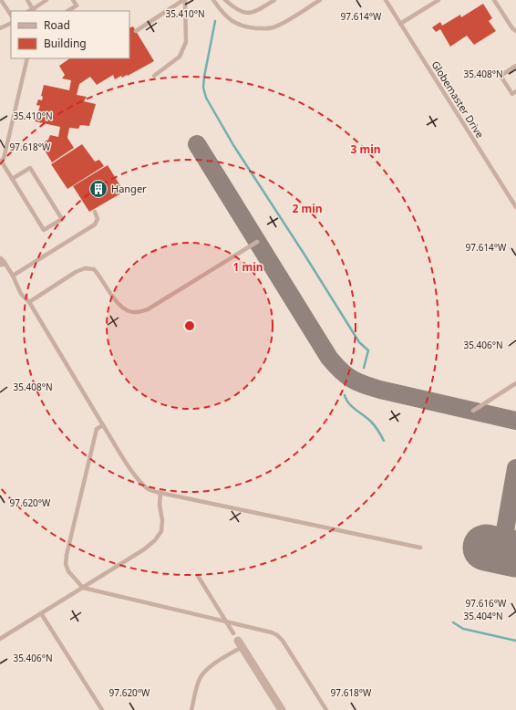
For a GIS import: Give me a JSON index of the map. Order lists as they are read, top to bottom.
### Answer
{
  "streets": {
    "lane": ["Globemaster Drive"]
  },
  "places": {
    "building": ["Hanger"]
  },
  "legend": ["Road", "Building"],
  "coordinates": [
    "35.410°N",
    "97.614°W",
    "35.408°N",
    "97.618°W",
    "35.406°N",
    "97.620°W",
    "97.616°W",
    "35.404°N"
  ],
  "rings": ["3 min", "2 min", "1 min"]
}
